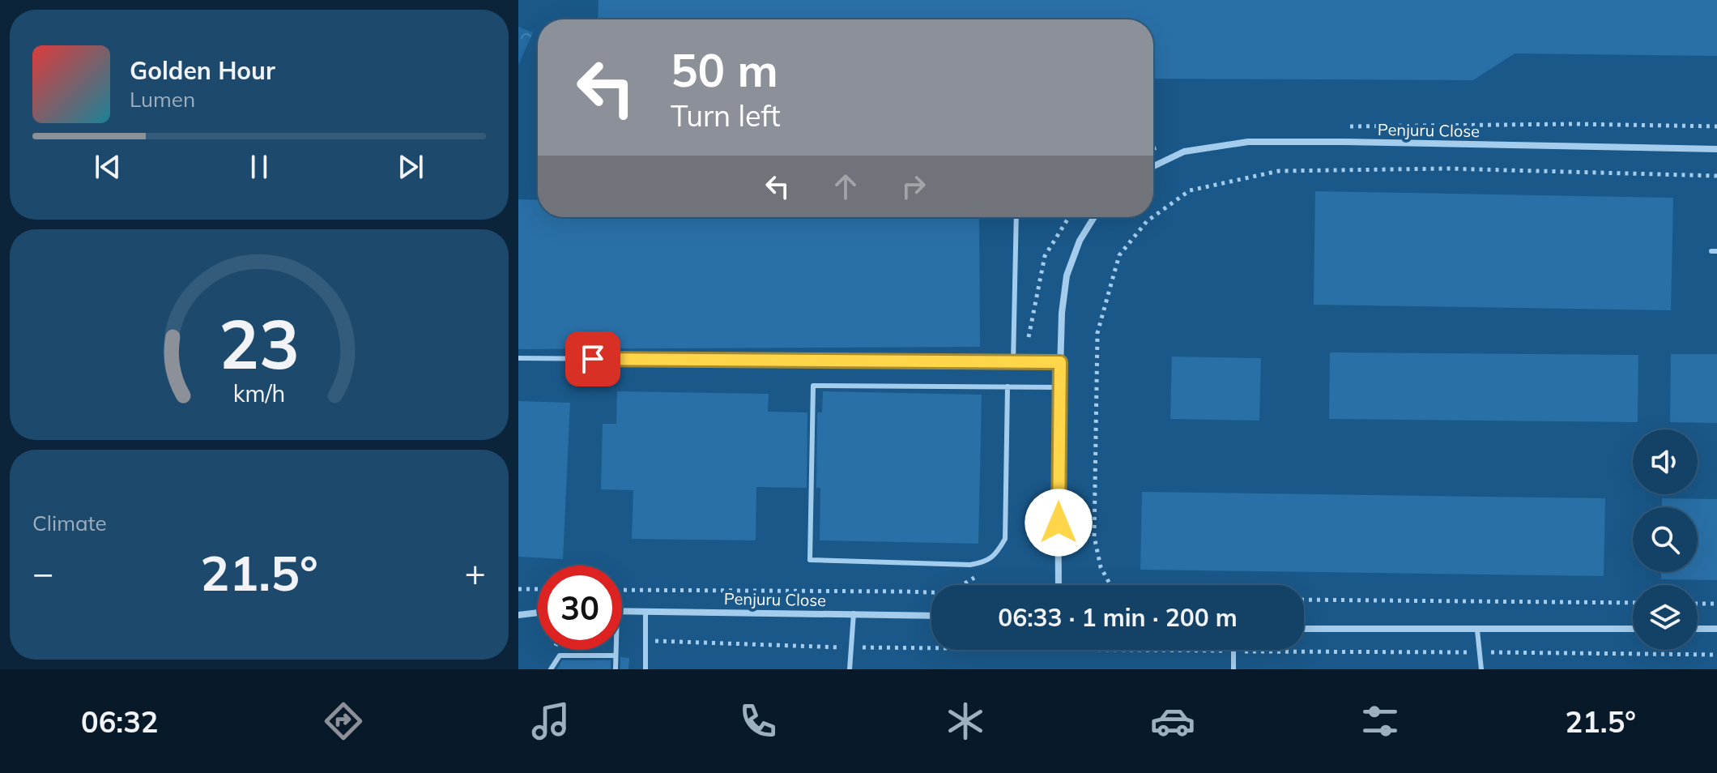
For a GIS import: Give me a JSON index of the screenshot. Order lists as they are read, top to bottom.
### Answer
{
  "streets": {
    "street": ["Penjuru Close"]
  },
  "page": {
    "turn": ["50 m", "Turn left"],
    "song": ["Golden Hour", "Lumen"],
    "tile": "Climate",
    "heat": ["−", "21.5°", "+"],
    "limit": "30",
    "trip": "06:33 · 1 min · 200 m",
    "tabs": ["06:32", "21.5°"],
    "gauge": ["23", "km/h"]
  }
}
